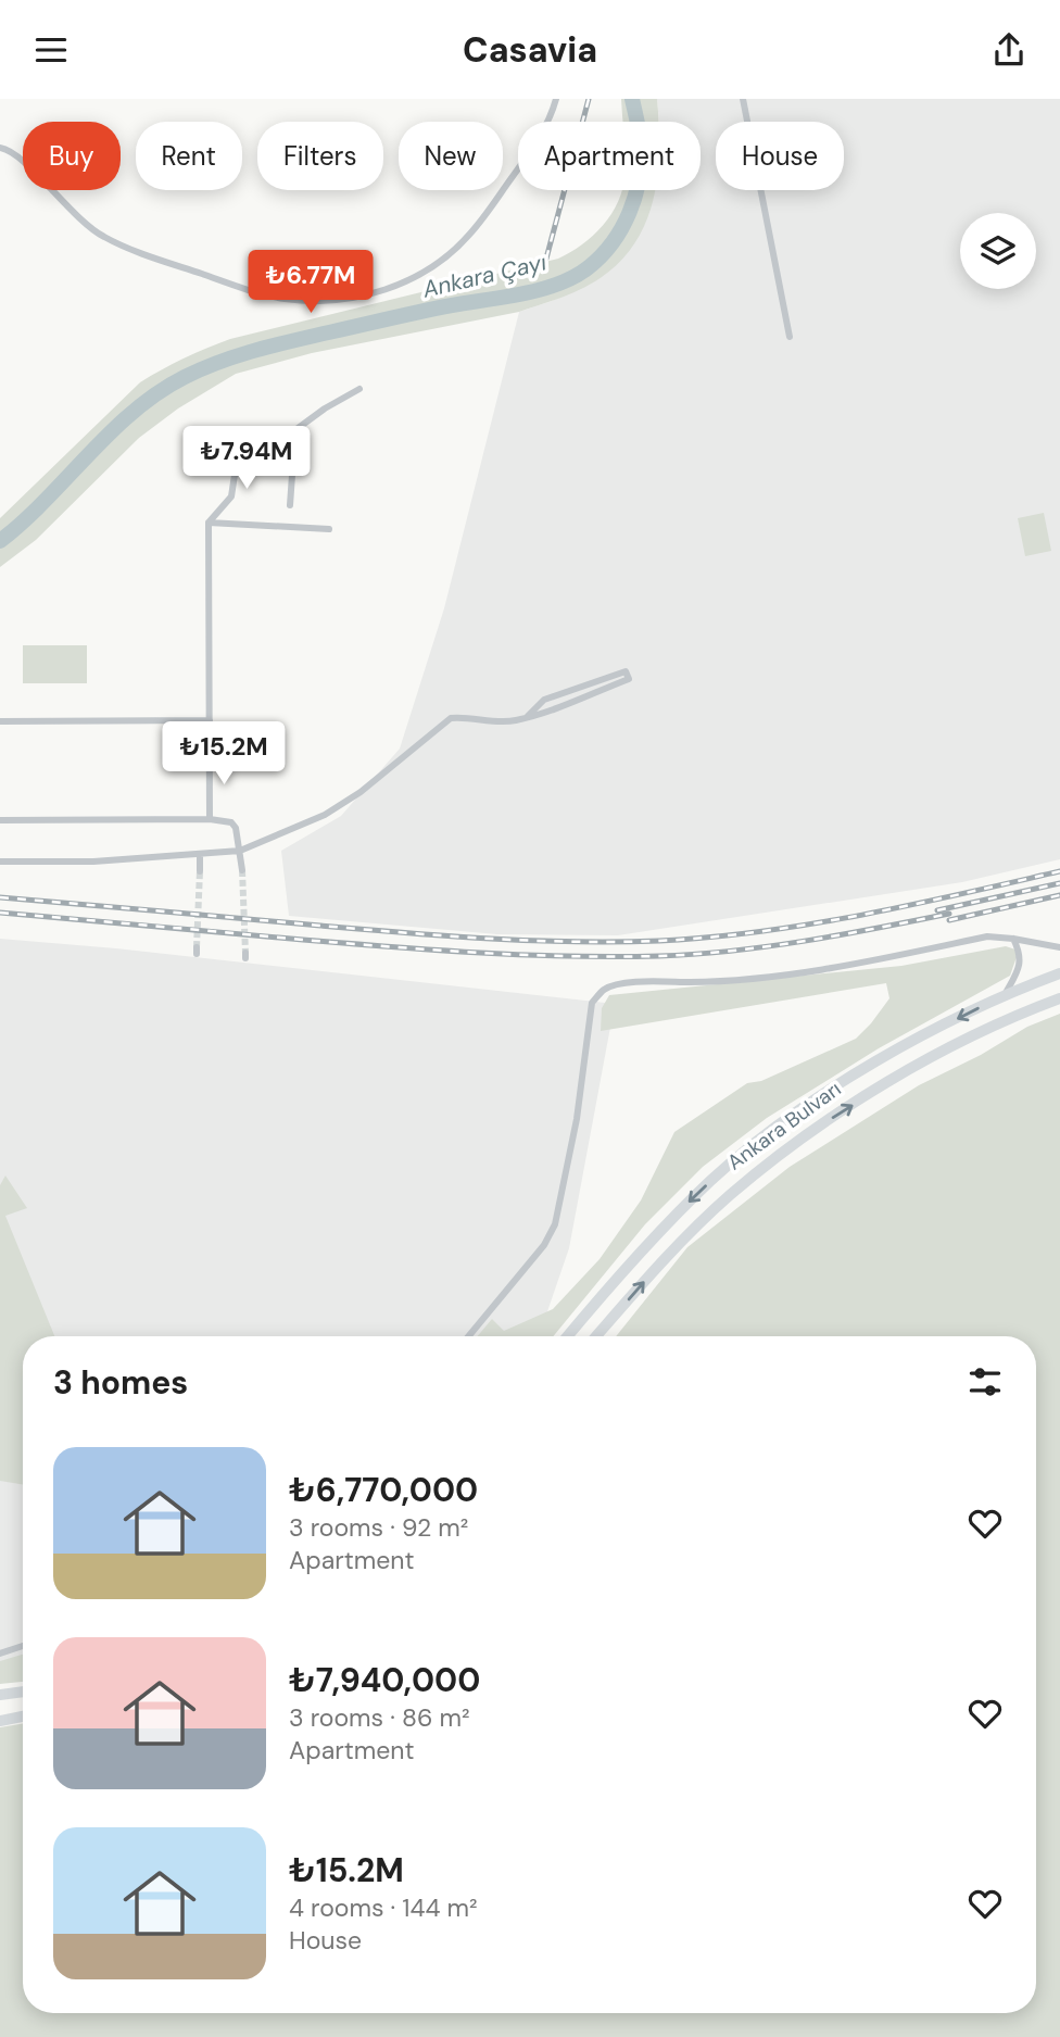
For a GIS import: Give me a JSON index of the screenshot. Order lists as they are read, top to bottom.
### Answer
{
  "streets": {
    "main road": ["Ankara Bulvarı"]
  },
  "water": ["Ankara Çayı"],
  "page": {
    "header": "Casavia",
    "chip": [
      "Buy",
      "Rent",
      "Filters",
      "New",
      "Apartment",
      "House"
    ],
    "price": ["₺6.77M", "₺7.94M", "₺15.2M"],
    "heading": "3 homes",
    "list": [
      {
        "name": "₺6,770,000",
        "note": "3 rooms · 92 m² · Apartment"
      },
      {
        "name": "₺7,940,000",
        "note": "3 rooms · 86 m² · Apartment"
      },
      {
        "name": "₺15.2M",
        "note": "4 rooms · 144 m² · House"
      }
    ]
  }
}
